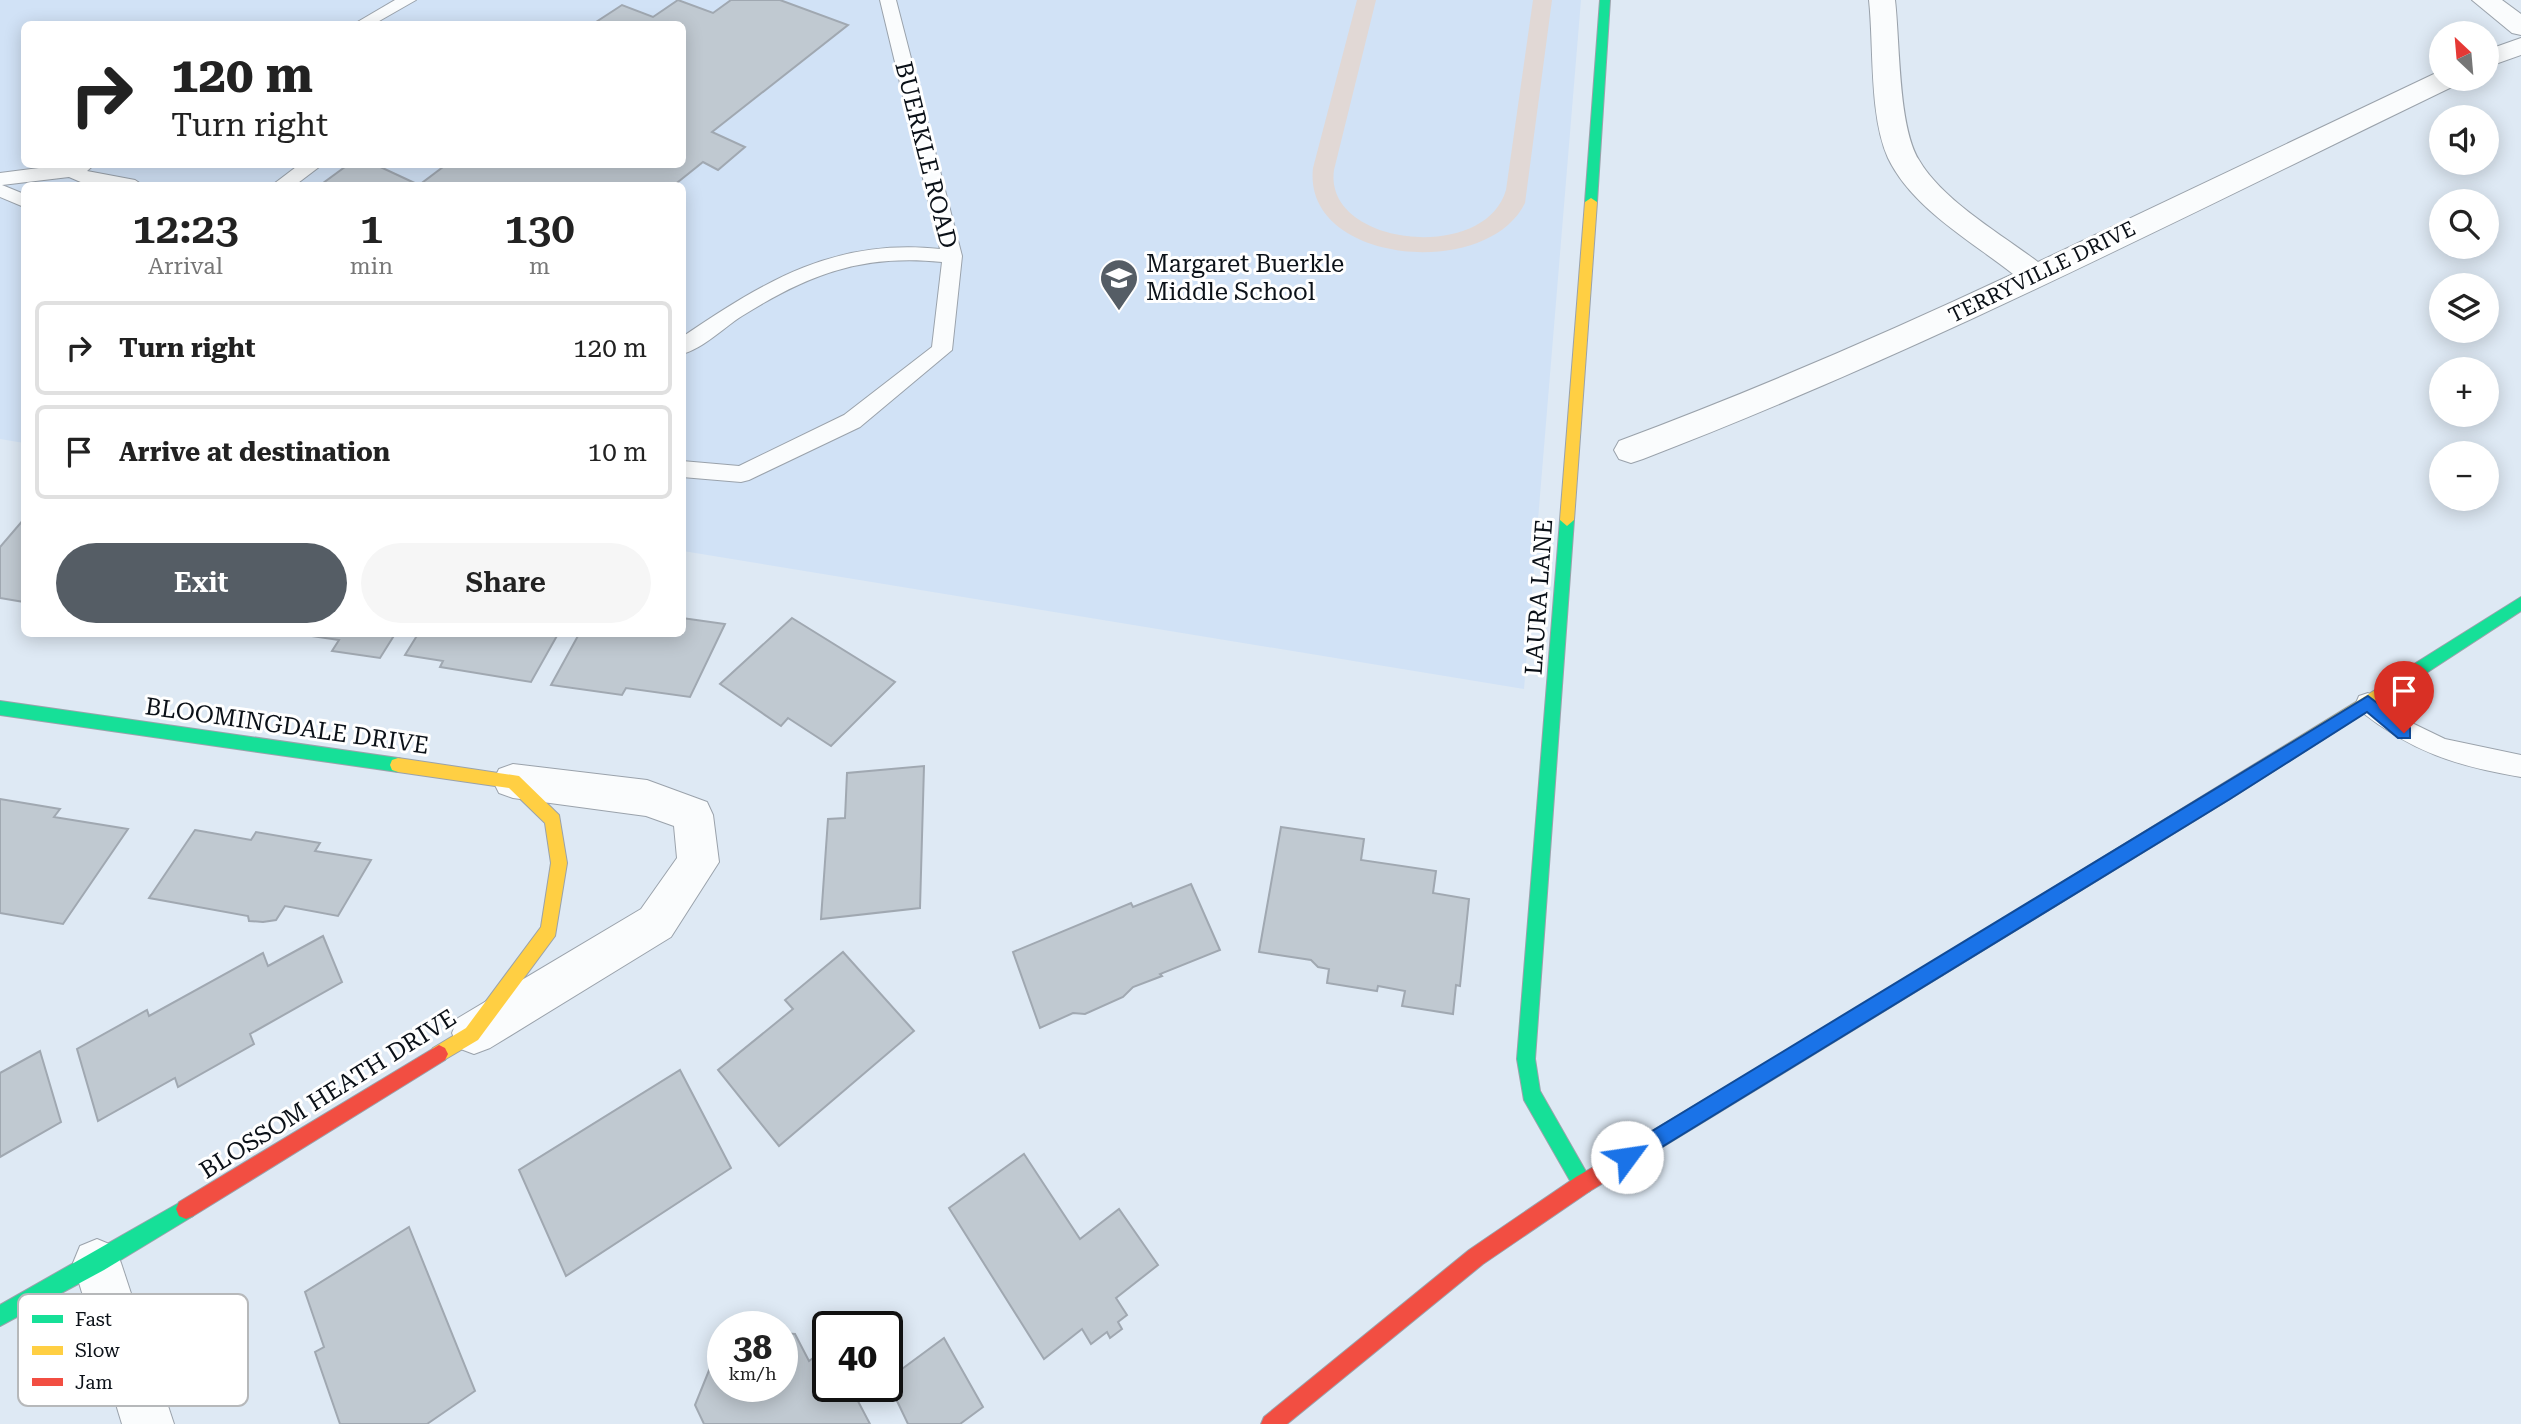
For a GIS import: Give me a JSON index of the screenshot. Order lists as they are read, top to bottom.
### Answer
{
  "streets": {
    "street": [
      "TERRYVILLE DRIVE",
      "LAURA LANE",
      "BLOOMINGDALE DRIVE",
      "BLOSSOM HEATH DRIVE"
    ],
    "lane": ["BUERKLE ROAD"]
  },
  "crossings": [
    ["BLOOMINGDALE DRIVE", "BLOSSOM HEATH DRIVE"]
  ],
  "places": {
    "school or university": ["Margaret Buerkle Middle School"]
  },
  "legend": ["Fast", "Slow", "Jam"],
  "north": "top left",
  "page": {
    "map_buttons": ["+", "−"],
    "turn": ["120 m", "Turn right"],
    "eta": [
      "12:23",
      "Arrival",
      "1",
      "min",
      "130",
      "m"
    ],
    "list": [
      {
        "name": "Turn right",
        "value": "120 m"
      },
      {
        "name": "Arrive at destination",
        "value": "10 m"
      }
    ],
    "buttons": ["Exit", "Share"],
    "speed": "38 km/h",
    "limit": "40"
  }
}
